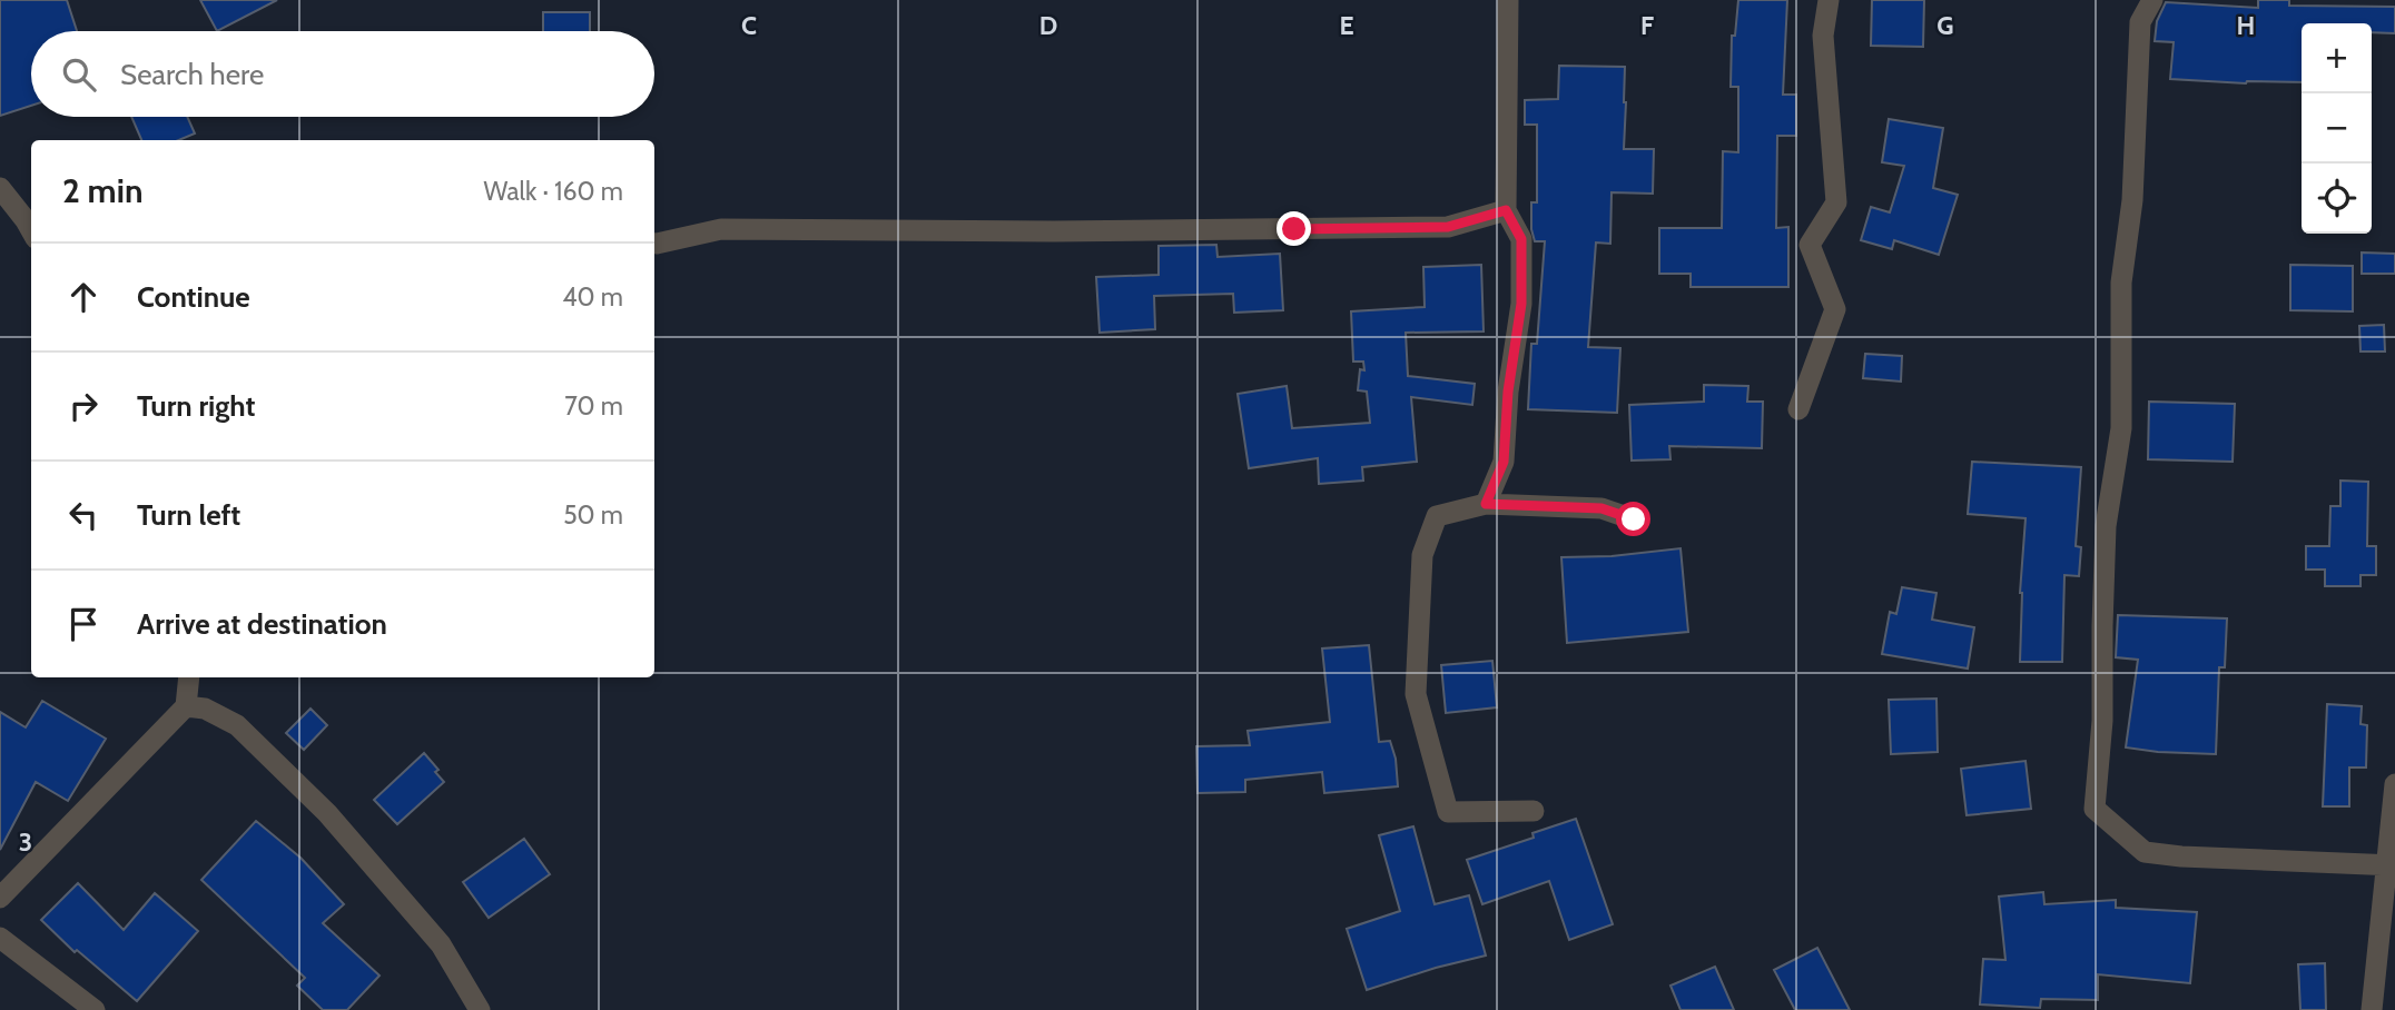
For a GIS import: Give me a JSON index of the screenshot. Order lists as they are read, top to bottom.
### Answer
{
  "page": {
    "map_buttons": ["+", "−"],
    "search": "Search here",
    "heading": ["2 min", "Walk · 160 m"],
    "list": [
      ["Continue", "40 m"],
      ["Turn right", "70 m"],
      ["Turn left", "50 m"],
      "Arrive at destination"
    ]
  },
  "grid": {
    "columns": [
      "C",
      "D",
      "E",
      "F",
      "G",
      "H"
    ],
    "rows": ["3"]
  }
}
